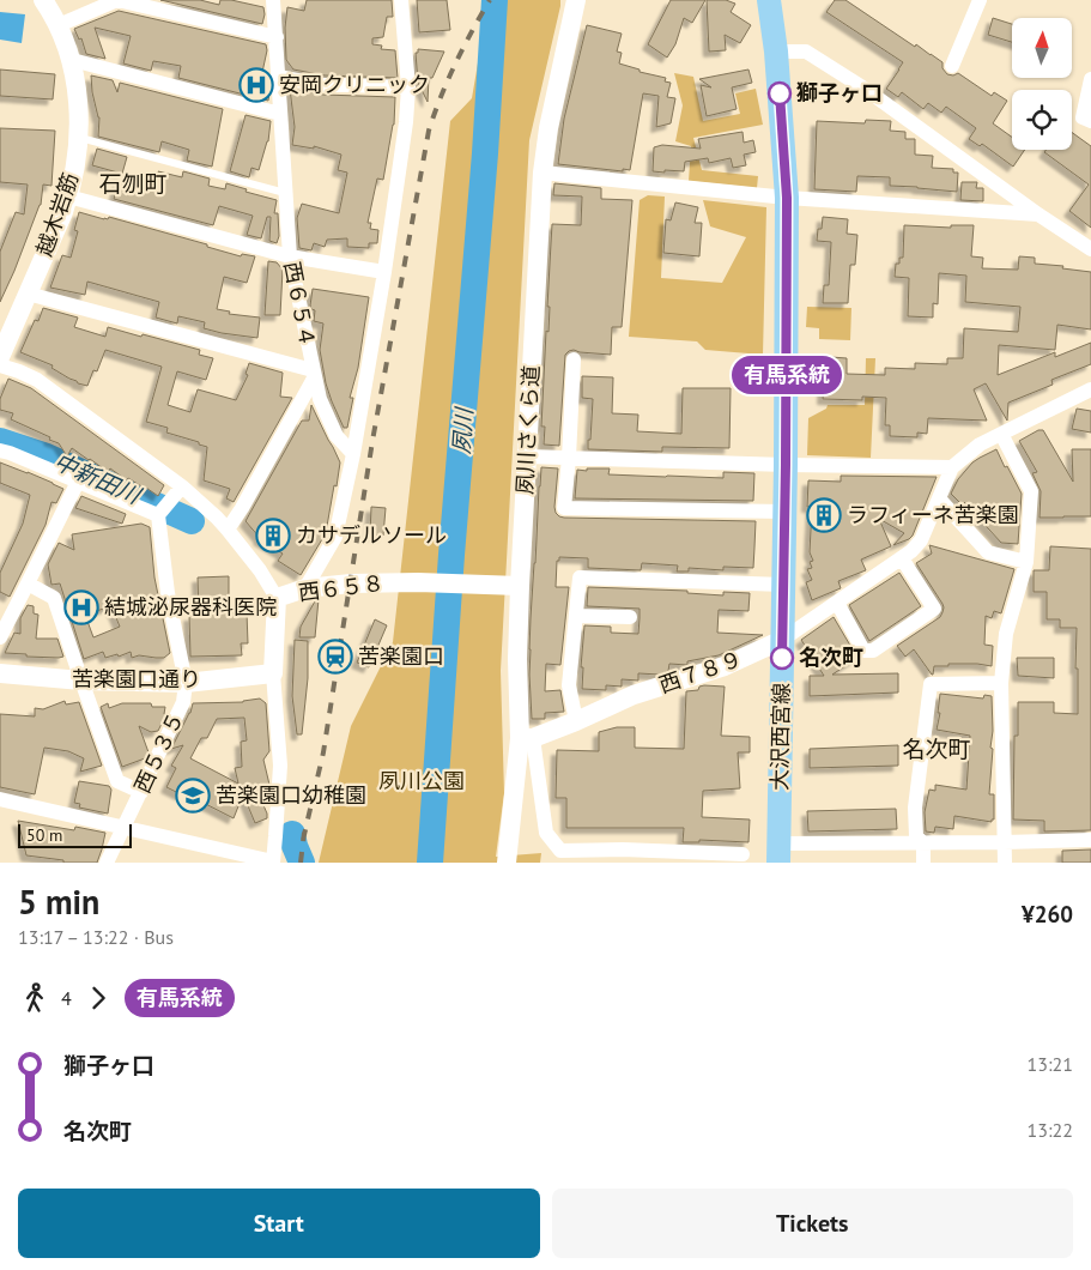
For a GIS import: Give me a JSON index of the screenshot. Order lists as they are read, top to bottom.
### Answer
{
  "streets": {
    "main road": ["大沢西宮線"],
    "street": [
      "越木岩筋",
      "西６５４",
      "夙川さくら道",
      "西６５８",
      "西７８９",
      "苦楽園口通り",
      "西５３５"
    ]
  },
  "crossings": [
    ["夙川さくら道", "西６５８"],
    ["夙川さくら道", "西７８９"],
    ["西７８９", "大沢西宮線"],
    ["苦楽園口通り", "西５３５"]
  ],
  "districts": ["石刎町", "名次町"],
  "water": ["夙川", "中新田川"],
  "parks": ["夙川公園"],
  "places": {
    "hospital": ["安岡クリニック", "結城泌尿器科医院"],
    "other": ["獅子ヶ口", "名次町"],
    "building": ["ラフィーネ苦楽園", "カサデルソール"],
    "station": ["苦楽園口"],
    "school or university": ["苦楽園口幼稚園"]
  },
  "lines": ["bus line 有馬系統"],
  "scale_bar": "50 m",
  "north": "top",
  "page": {
    "on_map": "有馬系統",
    "scale": "50 m",
    "heading": ["5 min", "13:17 – 13:22 · Bus", "¥260"],
    "legs": ["4", "有馬系統"],
    "list": [
      {
        "name": "獅子ヶ口",
        "value": "13:21"
      },
      {
        "name": "名次町",
        "value": "13:22"
      }
    ],
    "buttons": ["Start", "Tickets"]
  }
}
